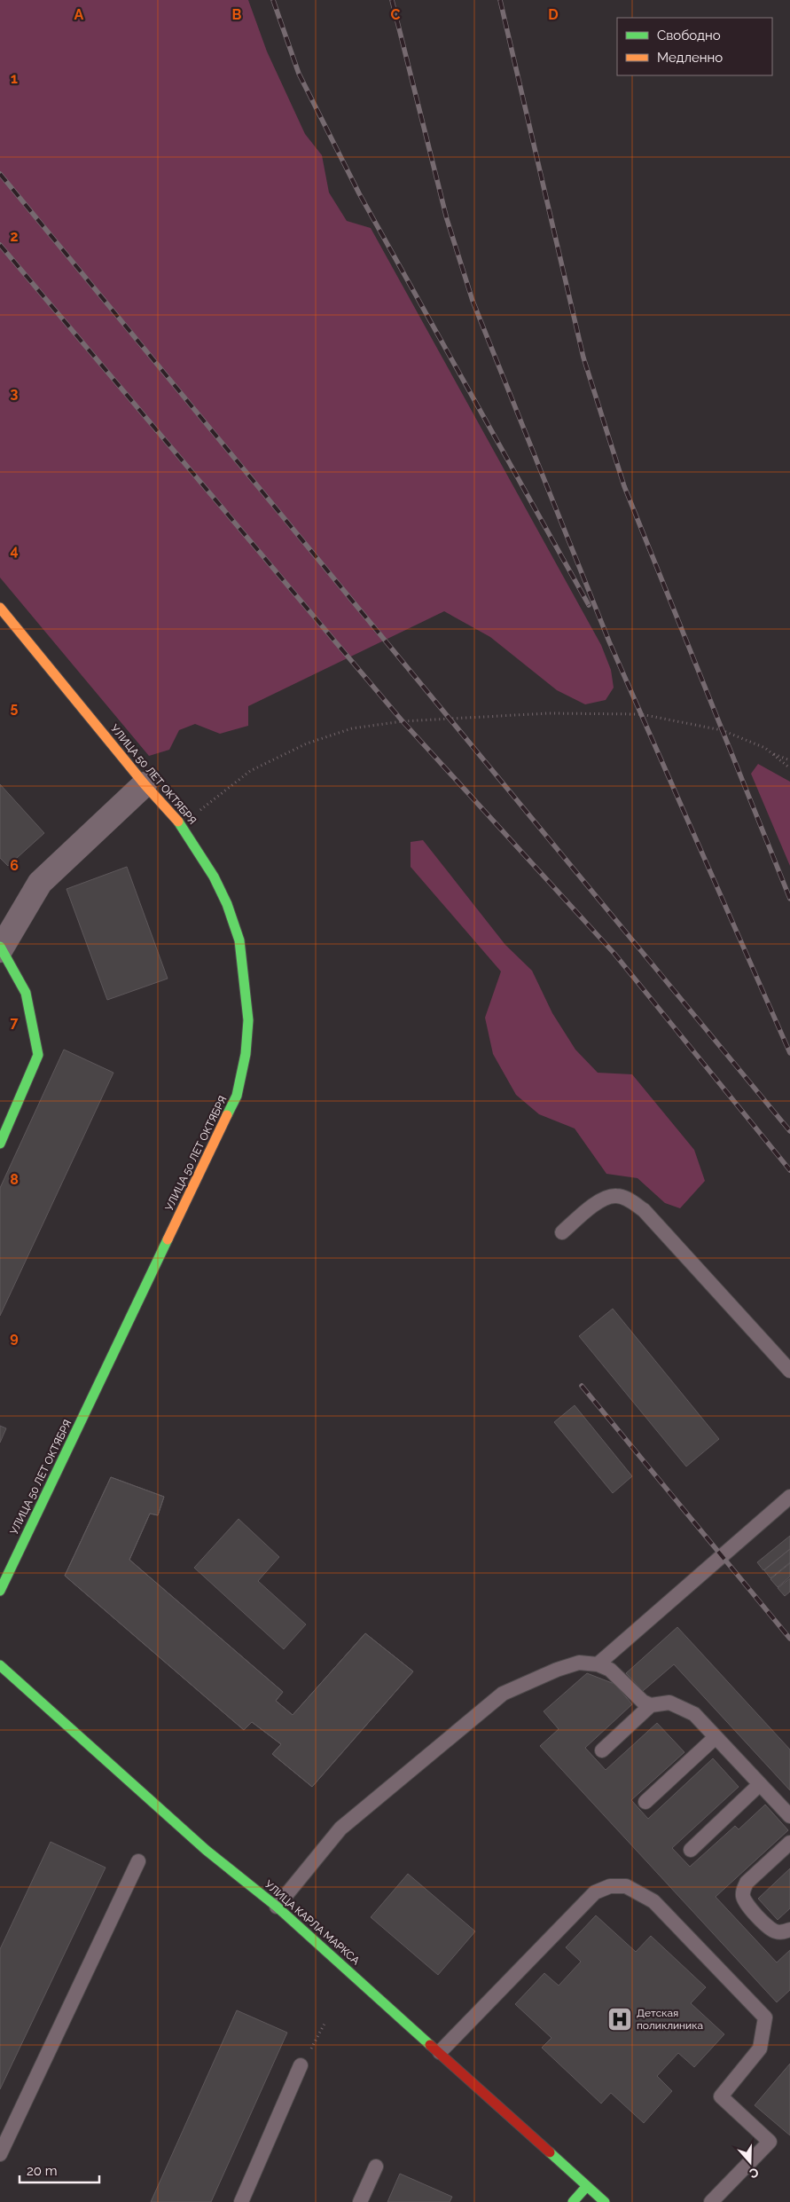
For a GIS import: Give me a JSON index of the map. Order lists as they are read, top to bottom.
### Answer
{
  "streets": {
    "street": ["УЛИЦА 50 ЛЕТ ОКТЯБРЯ", "УЛИЦА КАРЛА МАРКСА"]
  },
  "places": {
    "hospital": ["Детская поликлиника"]
  },
  "legend": ["Свободно", "Медленно"],
  "scale_bar": "20 m",
  "north": "bottom",
  "grid": {
    "columns": [
      "A",
      "B",
      "C",
      "D"
    ],
    "rows": [
      "1",
      "2",
      "3",
      "4",
      "5",
      "6",
      "7",
      "8",
      "9"
    ]
  }
}
